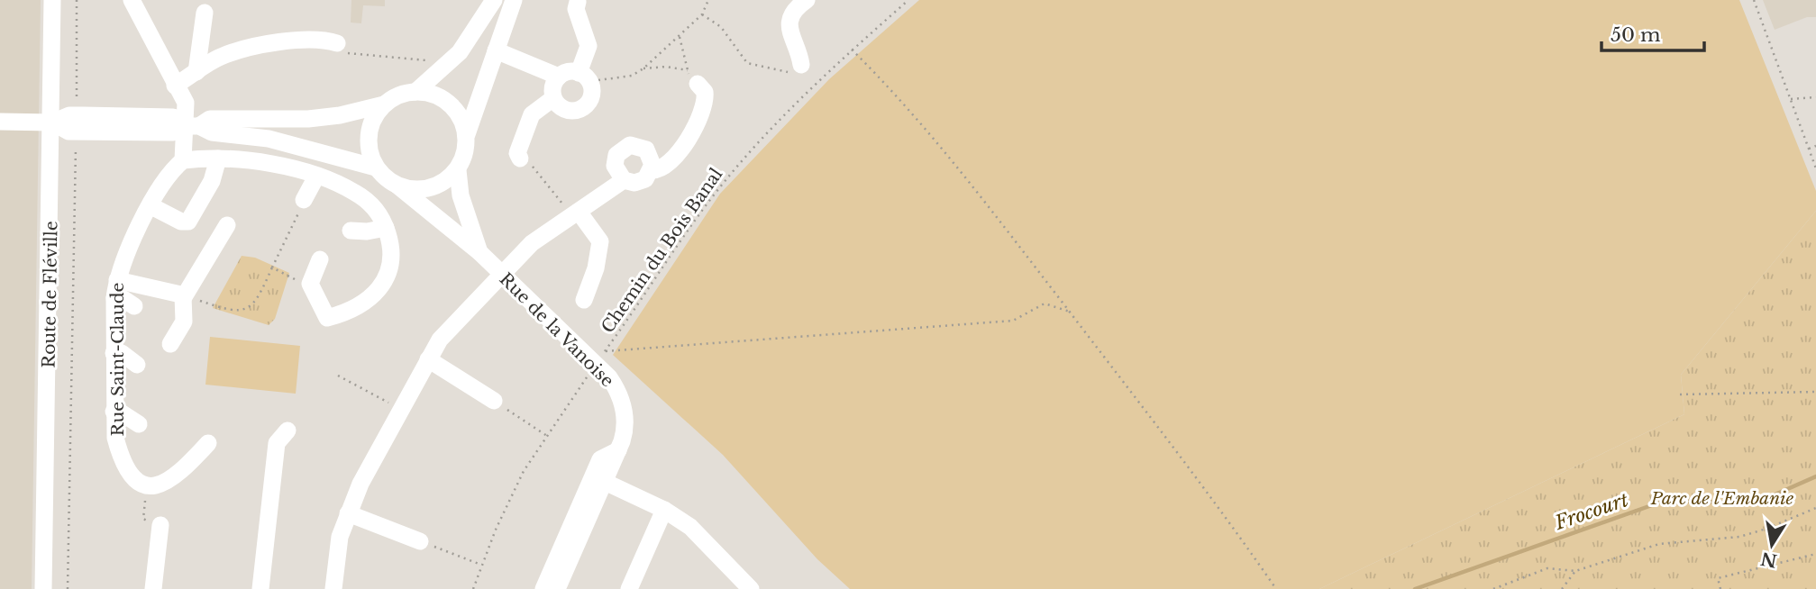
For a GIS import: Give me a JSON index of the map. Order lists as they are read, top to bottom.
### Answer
{
  "streets": {
    "street": ["Route de Fléville", "Rue de la Vanoise", "Rue Saint-Claude"],
    "path": ["Chemin du Bois Banal"]
  },
  "crossings": [
    ["Chemin du Bois Banal", "Rue de la Vanoise"]
  ],
  "water": ["Frocourt"],
  "parks": ["Parc de l'Embanie"],
  "scale_bar": "50 m",
  "north": "bottom"
}
